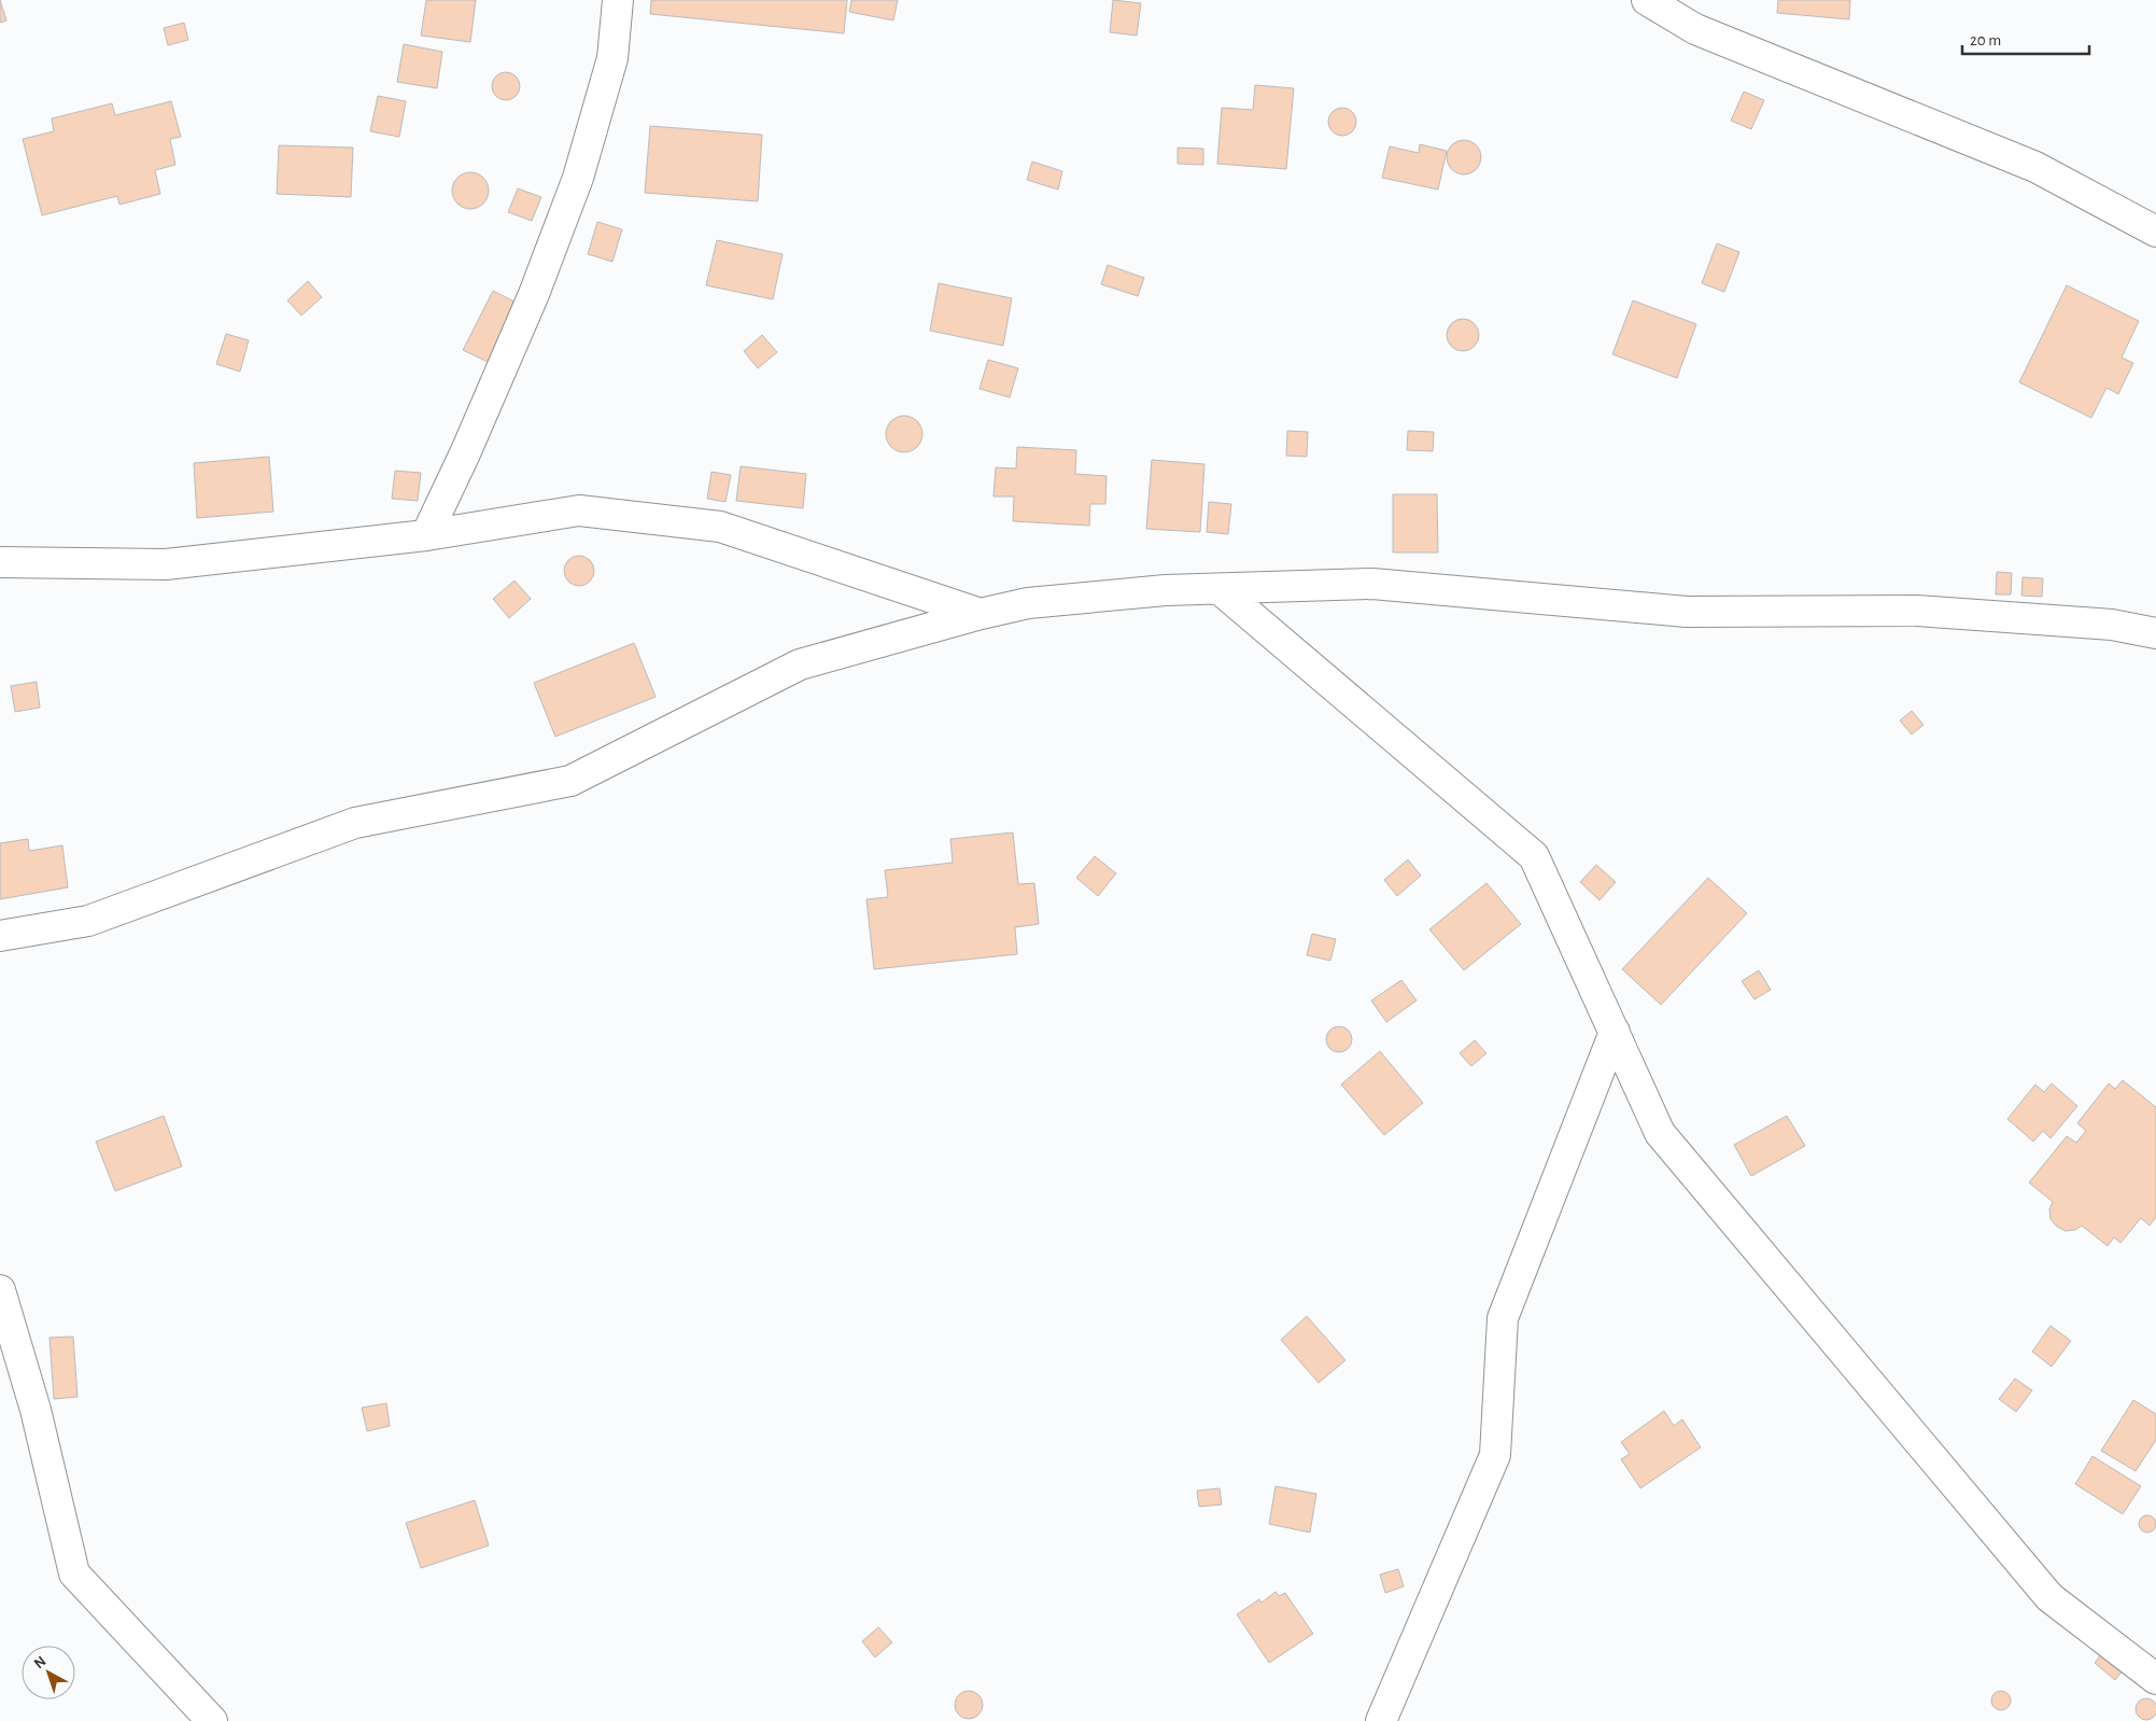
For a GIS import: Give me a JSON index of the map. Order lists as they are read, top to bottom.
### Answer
{
  "scale_bar": "20 m",
  "north": "top left"
}
